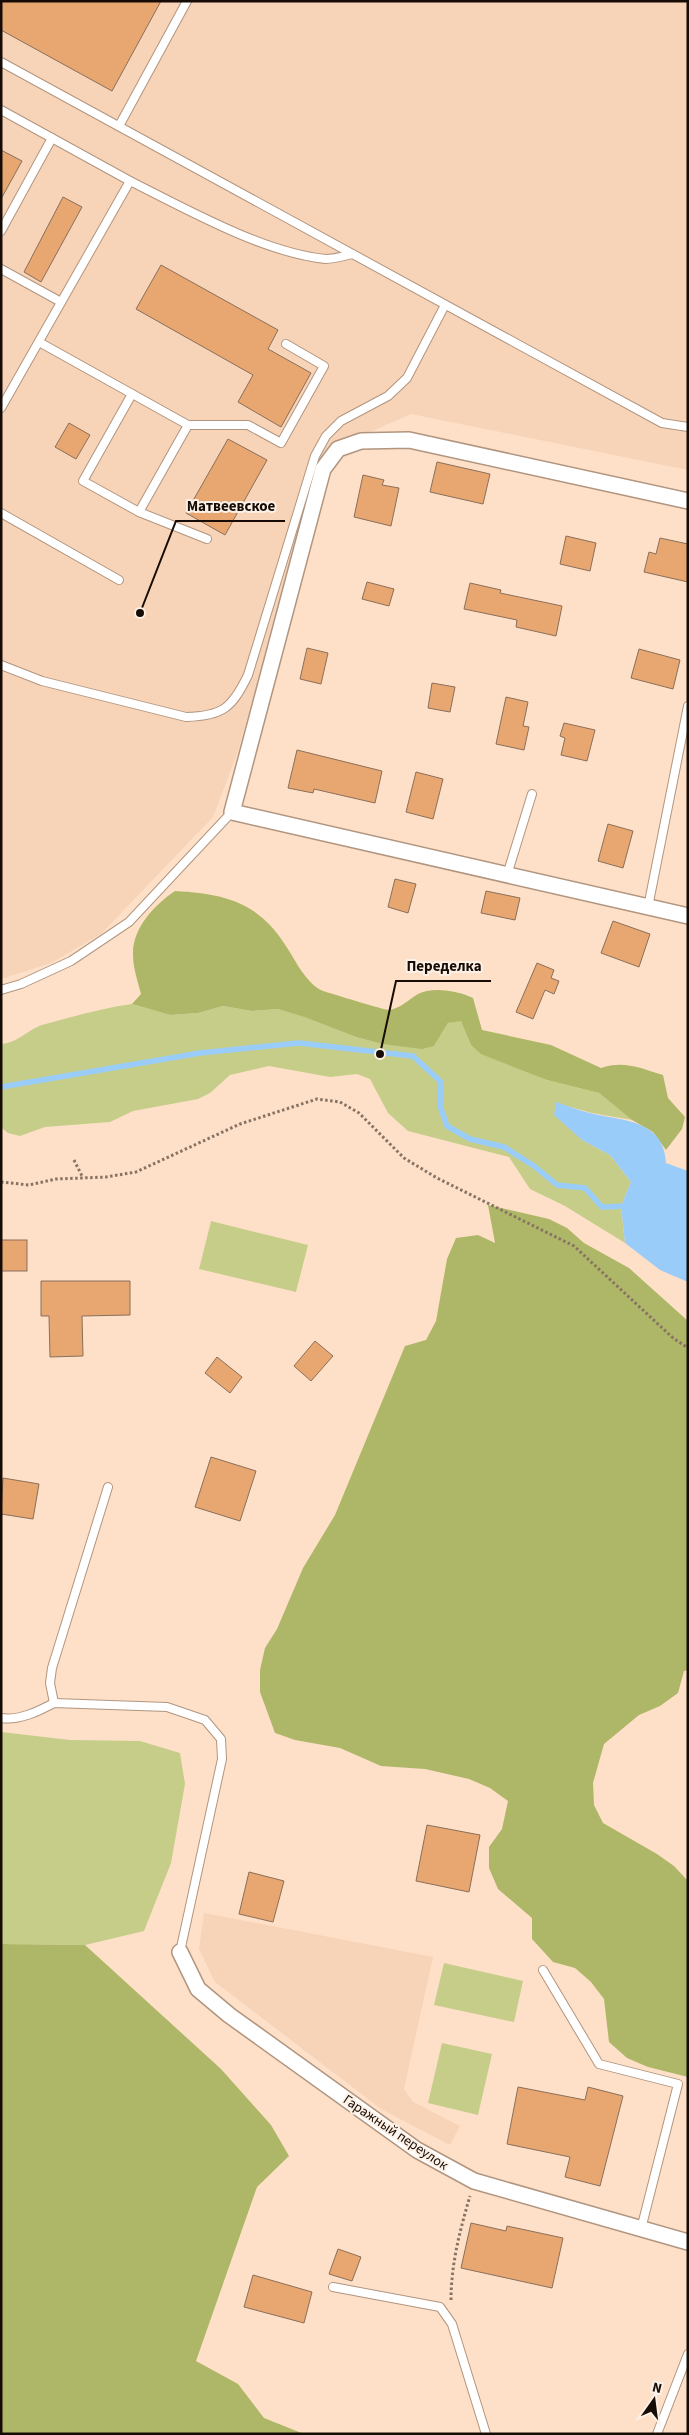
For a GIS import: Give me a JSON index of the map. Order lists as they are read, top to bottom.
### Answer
{
  "streets": {
    "street": ["Гаражный переулок"]
  },
  "places": ["Матвеевское", "Переделка"],
  "north": "top"
}
